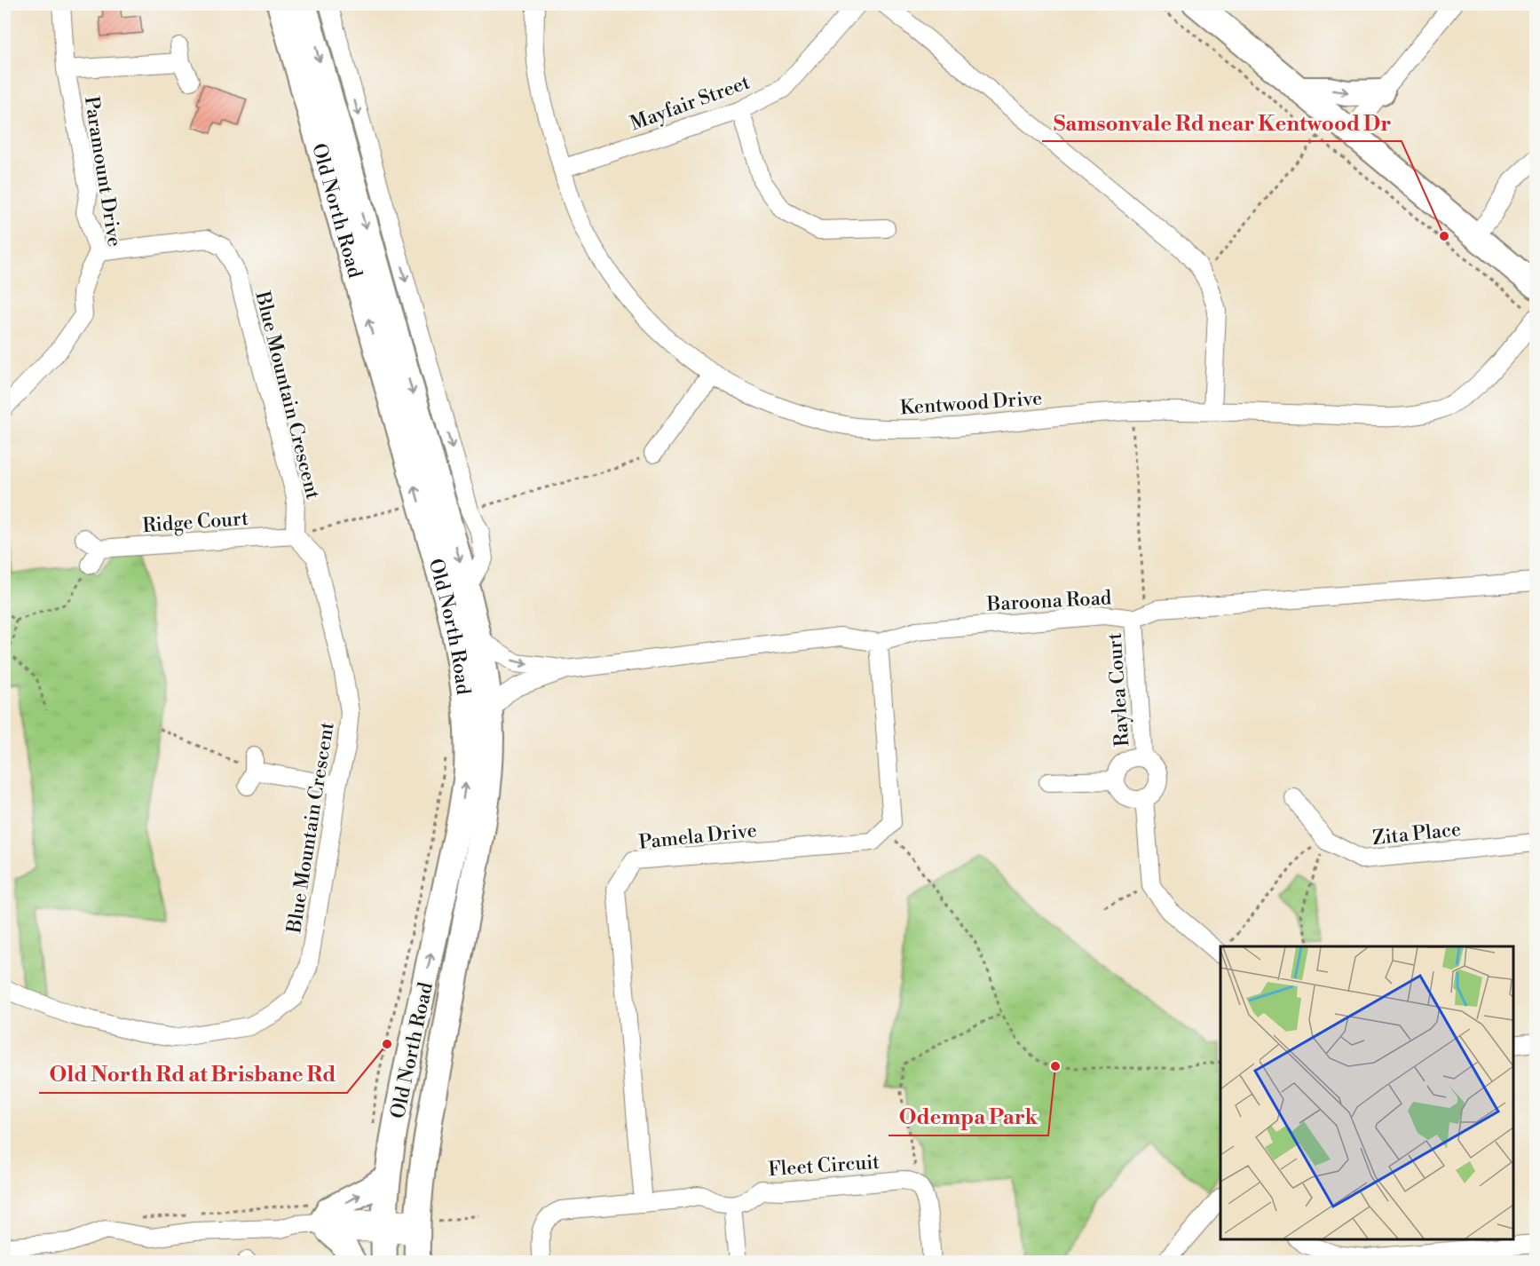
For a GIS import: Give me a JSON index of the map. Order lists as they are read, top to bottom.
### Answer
{
  "streets": {
    "main road": ["Old North Road"],
    "street": [
      "Mayfair Street",
      "Paramount Drive",
      "Blue Mountain Crescent",
      "Kentwood Drive",
      "Ridge Court",
      "Baroona Road",
      "Raylea Court",
      "Zita Place",
      "Pamela Drive",
      "Fleet Circuit"
    ]
  },
  "crossings": [
    ["Mayfair Street", "Kentwood Drive"],
    ["Paramount Drive", "Blue Mountain Crescent"],
    ["Old North Road", "Baroona Road"],
    ["Blue Mountain Crescent", "Ridge Court"],
    ["Baroona Road", "Raylea Court"]
  ],
  "places": ["Samsonvale Rd near Kentwood Dr", "Old North Rd at Brisbane Rd", "Odempa Park"]
}
